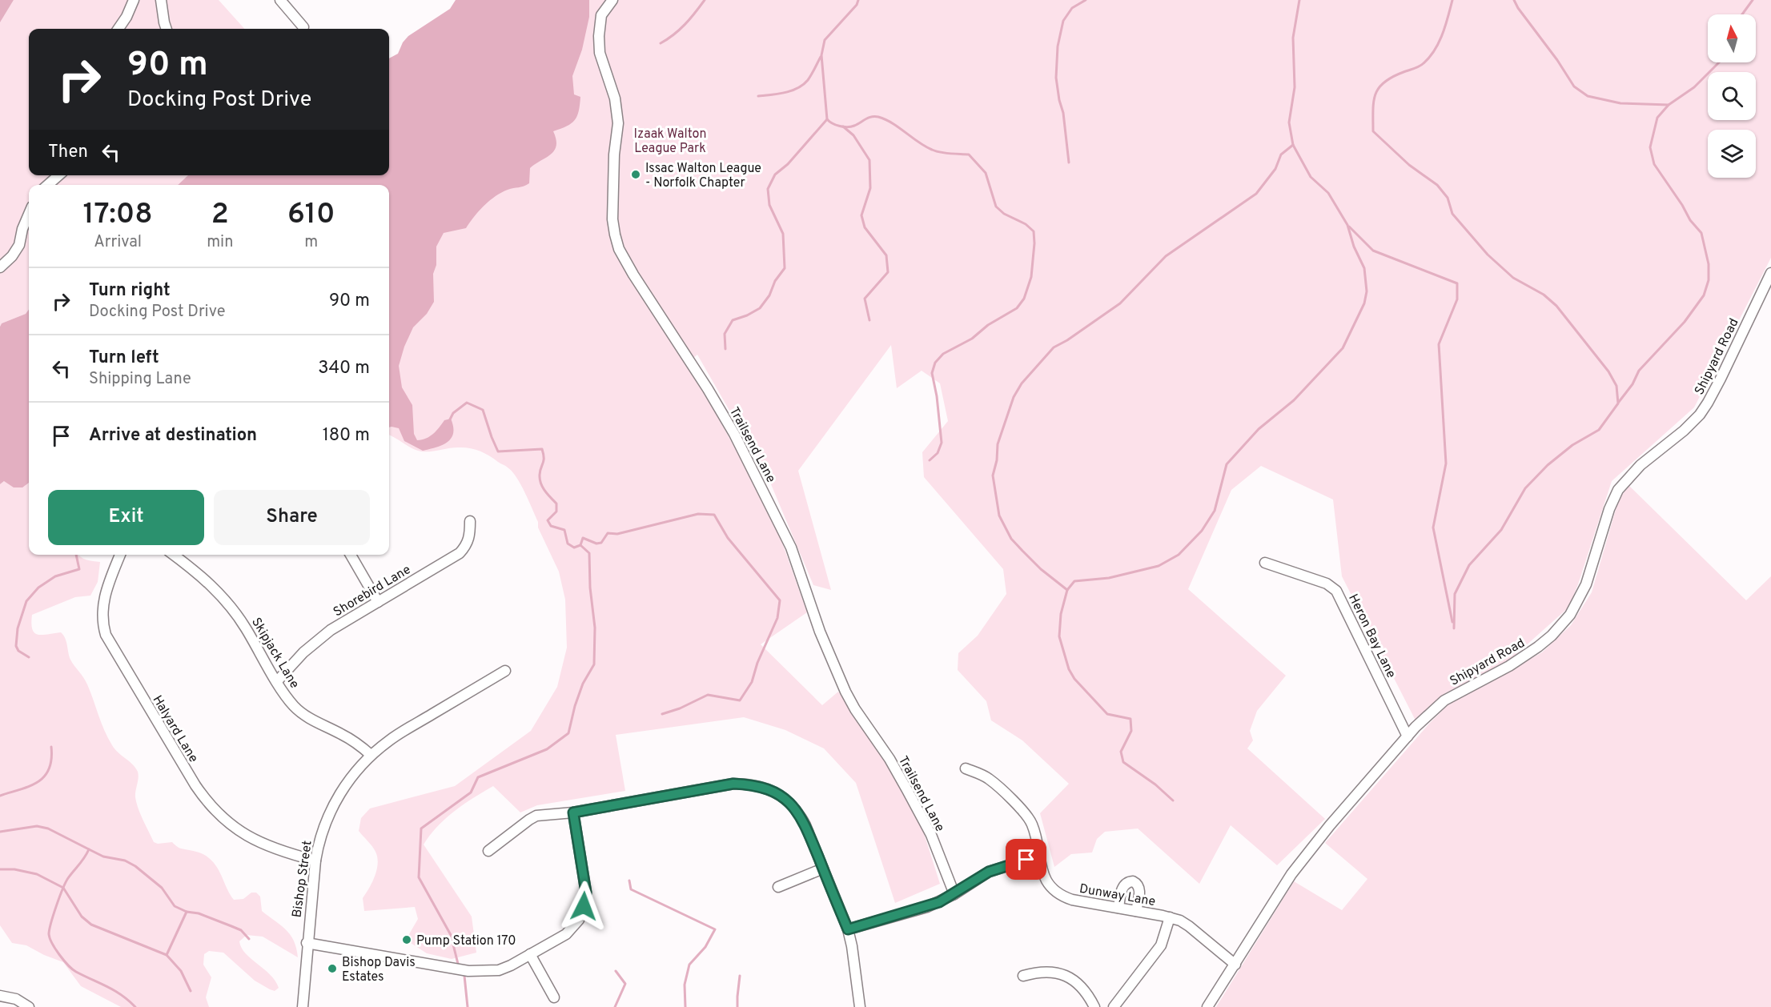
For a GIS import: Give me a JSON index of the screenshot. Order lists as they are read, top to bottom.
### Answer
{
  "streets": {
    "street": [
      "Shipyard Road",
      "Trailsend Lane",
      "Shorebird Lane",
      "Heron Bay Lane",
      "Skipjack Lane",
      "Halyard Lane",
      "Bishop Street",
      "Dunway Lane"
    ]
  },
  "crossings": [
    ["Shipyard Road", "Heron Bay Lane"],
    ["Shipyard Road", "Dunway Lane"],
    ["Shorebird Lane", "Skipjack Lane"],
    ["Skipjack Lane", "Bishop Street"],
    ["Halyard Lane", "Bishop Street"]
  ],
  "parks": ["Izaak Walton League Park"],
  "places": ["Issac Walton League - Norfolk Chapter", "Pump Station 170", "Bishop Davis Estates"],
  "north": "top",
  "page": {
    "turn": ["90 m", "Docking Post Drive"],
    "then": "Then",
    "eta": [
      "17:08",
      "Arrival",
      "2",
      "min",
      "610",
      "m"
    ],
    "list": [
      {
        "name": "Turn right",
        "note": "Docking Post Drive",
        "value": "90 m"
      },
      {
        "name": "Turn left",
        "note": "Shipping Lane",
        "value": "340 m"
      },
      {
        "name": "Arrive at destination",
        "value": "180 m"
      }
    ],
    "buttons": ["Exit", "Share"]
  }
}
